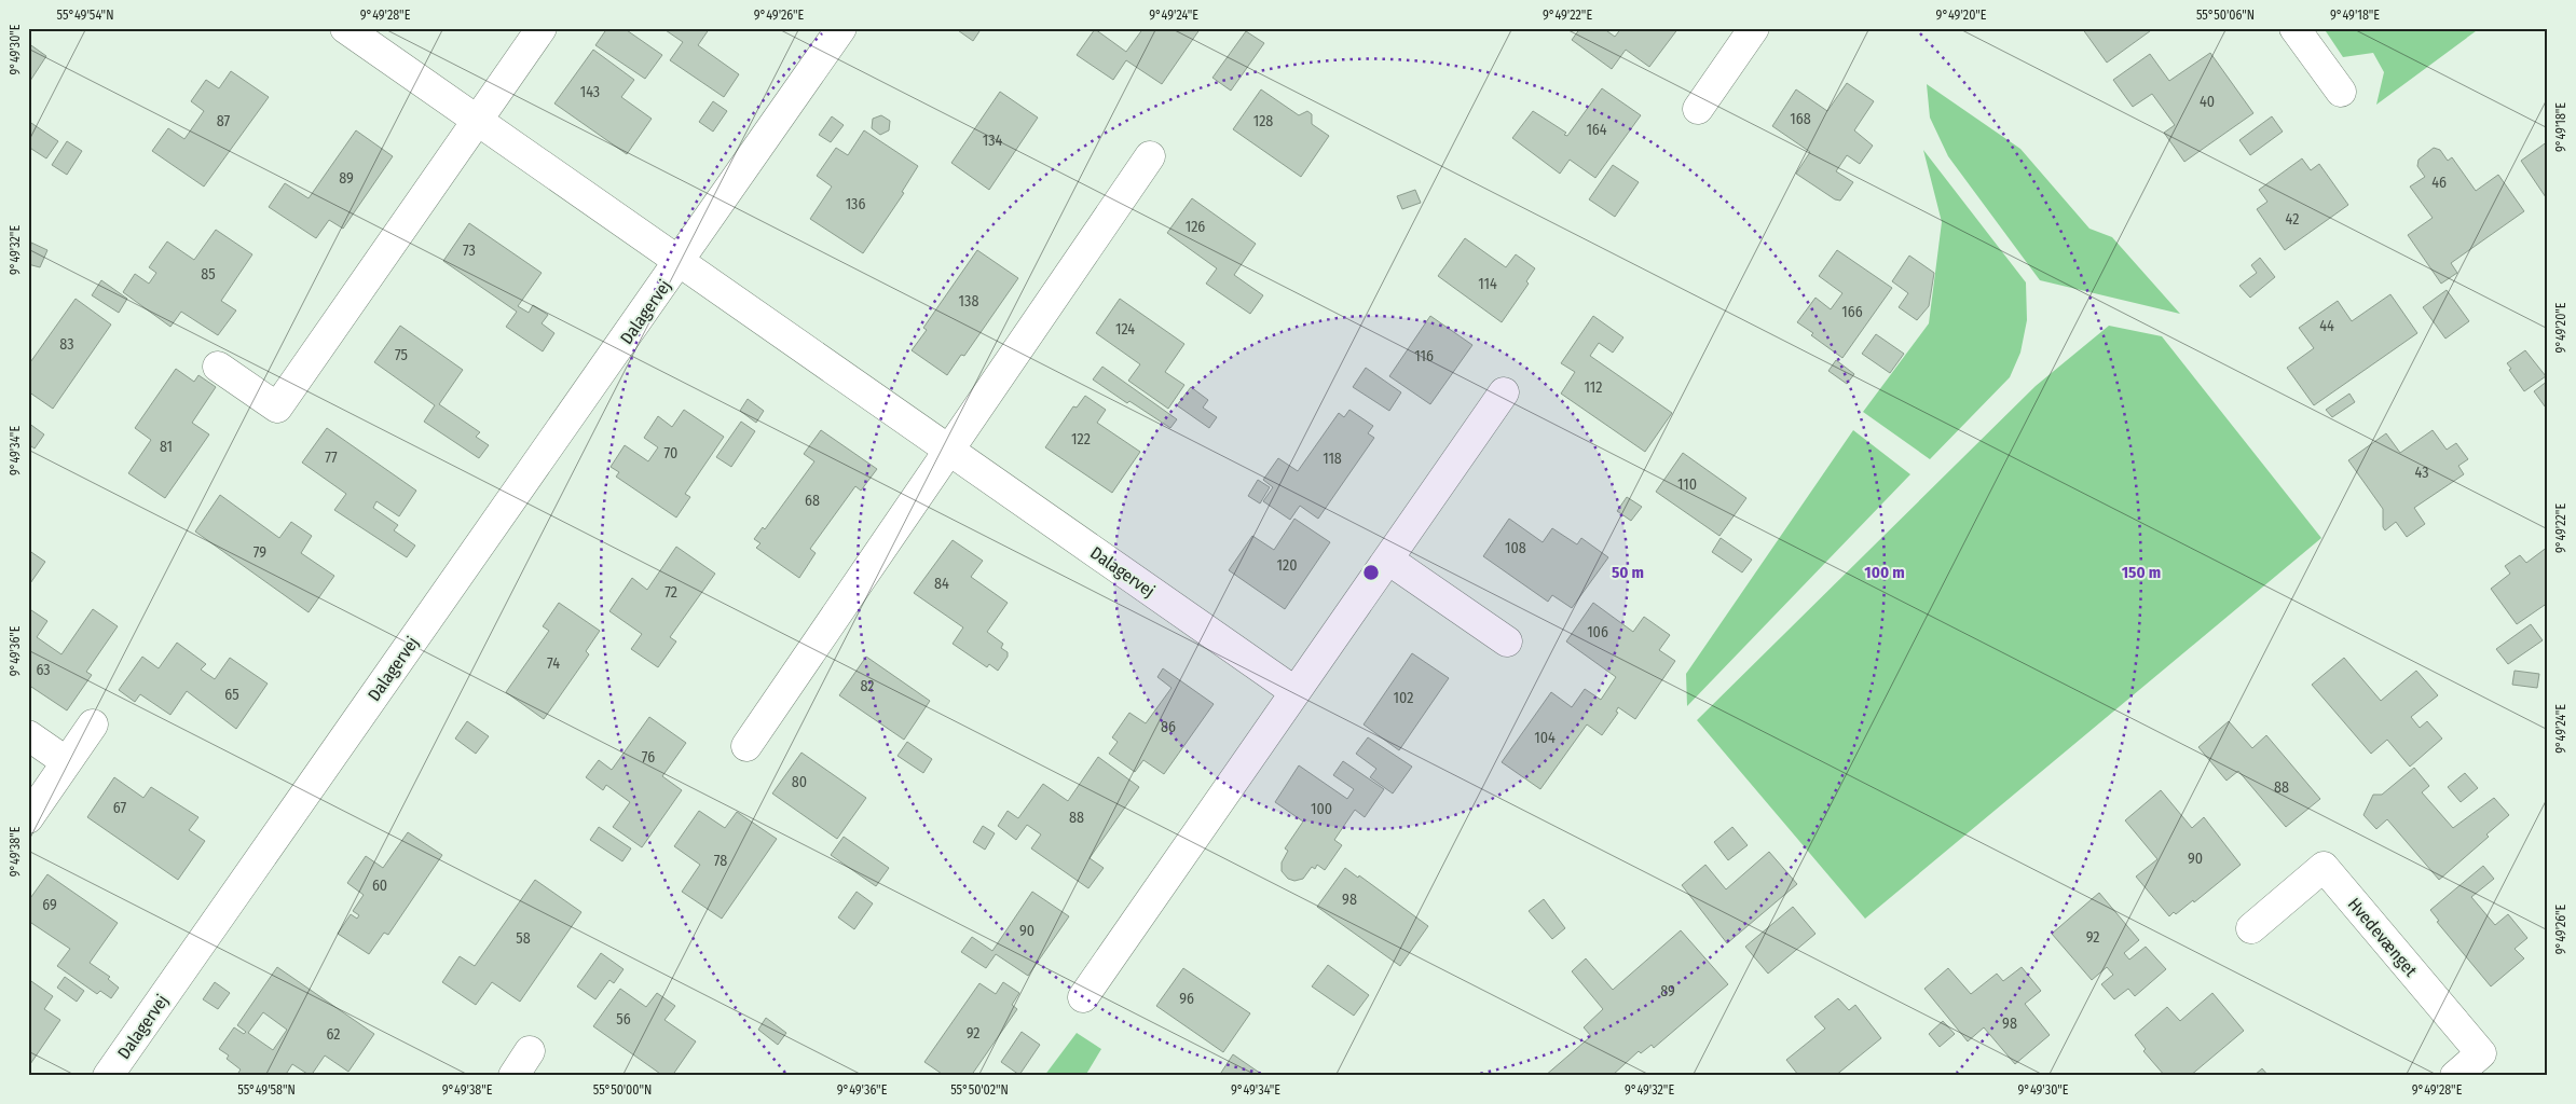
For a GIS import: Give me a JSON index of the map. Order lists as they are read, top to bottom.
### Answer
{
  "streets": {
    "street": ["Dalagervej", "Hvedevænget"]
  },
  "house_numbers": [
    "143",
    "40",
    "168",
    "87",
    "128",
    "164",
    "134",
    "89",
    "46",
    "136",
    "42",
    "126",
    "73",
    "85",
    "114",
    "138",
    "166",
    "44",
    "124",
    "83",
    "75",
    "116",
    "112",
    "122",
    "81",
    "70",
    "77",
    "118",
    "43",
    "110",
    "68",
    "108",
    "79",
    "120",
    "84",
    "72",
    "106",
    "74",
    "63",
    "82",
    "65",
    "102",
    "86",
    "104",
    "76",
    "80",
    "88",
    "67",
    "100",
    "88",
    "90",
    "78",
    "60",
    "98",
    "69",
    "90",
    "92",
    "58",
    "89",
    "96",
    "56",
    "98",
    "92",
    "62"
  ],
  "coordinates": [
    "55°49'54\"N",
    "9°49'28\"E",
    "9°49'26\"E",
    "9°49'24\"E",
    "9°49'22\"E",
    "9°49'20\"E",
    "55°50'06\"N",
    "9°49'18\"E",
    "9°49'30\"E",
    "9°49'32\"E",
    "9°49'34\"E",
    "9°49'36\"E",
    "9°49'38\"E",
    "55°49'58\"N",
    "55°50'00\"N",
    "55°50'02\"N"
  ],
  "rings": ["50 m", "100 m", "150 m"]
}
